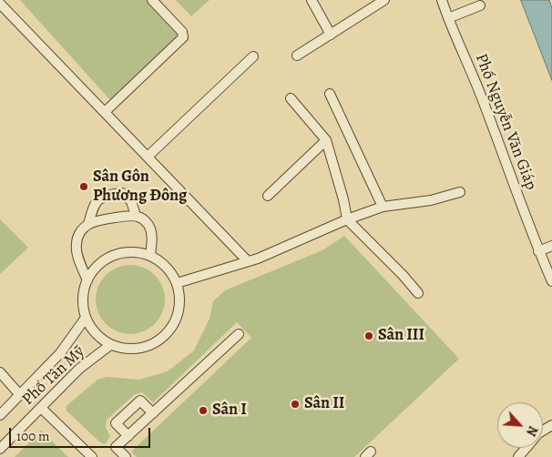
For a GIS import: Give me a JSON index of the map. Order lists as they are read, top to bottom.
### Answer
{
  "streets": {
    "street": ["Phố Nguyễn Văn Giáp", "Phố Tân Mỹ"]
  },
  "places": [
    "Sân Gôn Phương Đông",
    "Sân III",
    "Sân II",
    "Sân I"
  ],
  "scale_bar": "100 m",
  "north": "bottom right"
}
